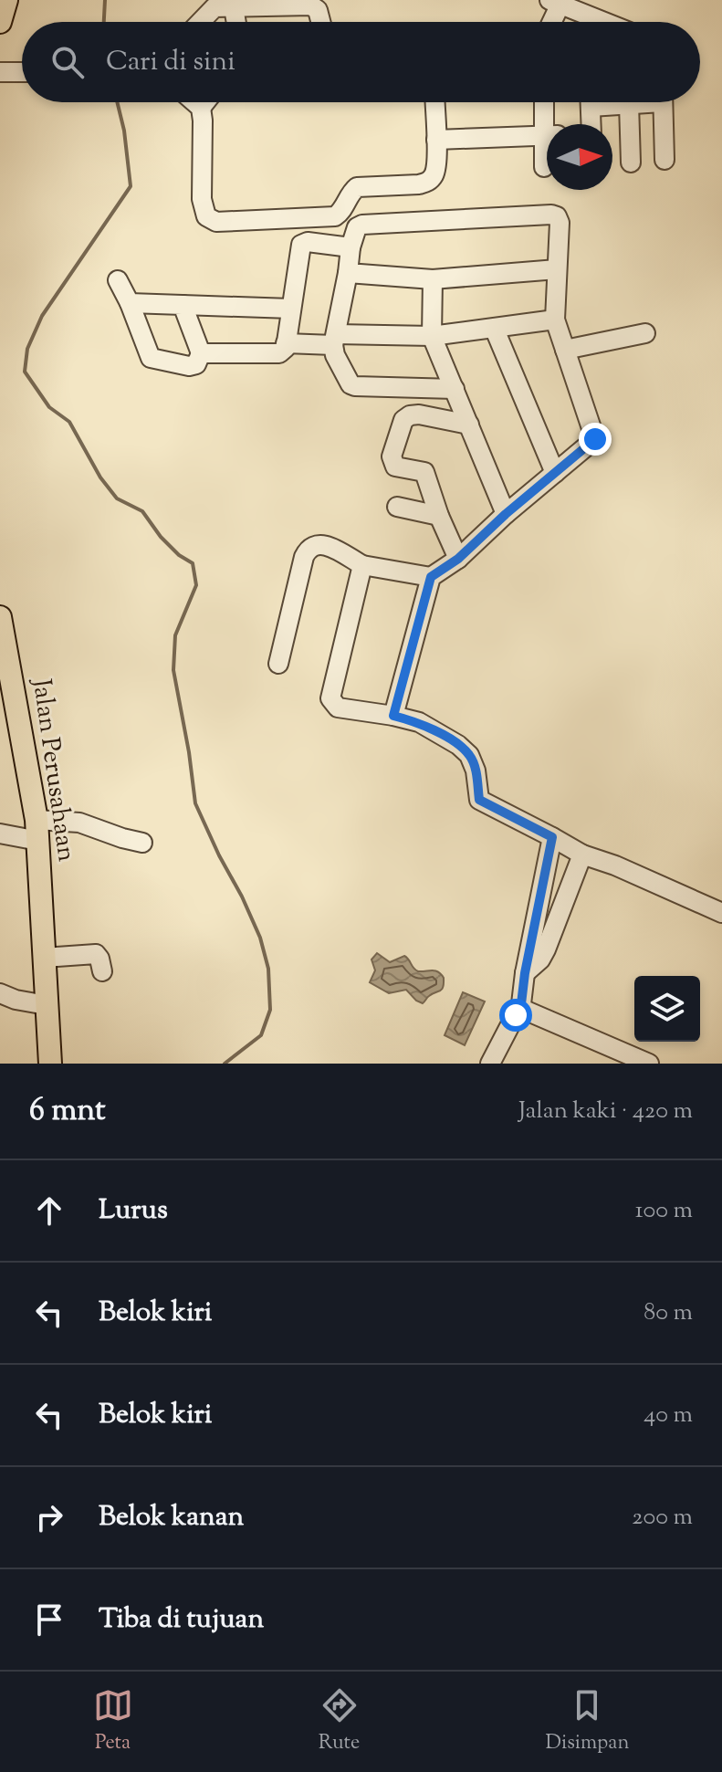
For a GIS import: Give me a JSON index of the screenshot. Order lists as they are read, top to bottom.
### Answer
{
  "streets": {
    "main road": ["Jalan Perusahaan"]
  },
  "north": "right",
  "page": {
    "search": "Cari di sini",
    "heading": ["6 mnt", "Jalan kaki · 420 m"],
    "list": [
      ["Lurus", "100 m"],
      ["Belok kiri", "80 m"],
      ["Belok kiri", "40 m"],
      ["Belok kanan", "200 m"],
      "Tiba di tujuan"
    ],
    "nav": ["Peta", "Rute", "Disimpan"]
  }
}
